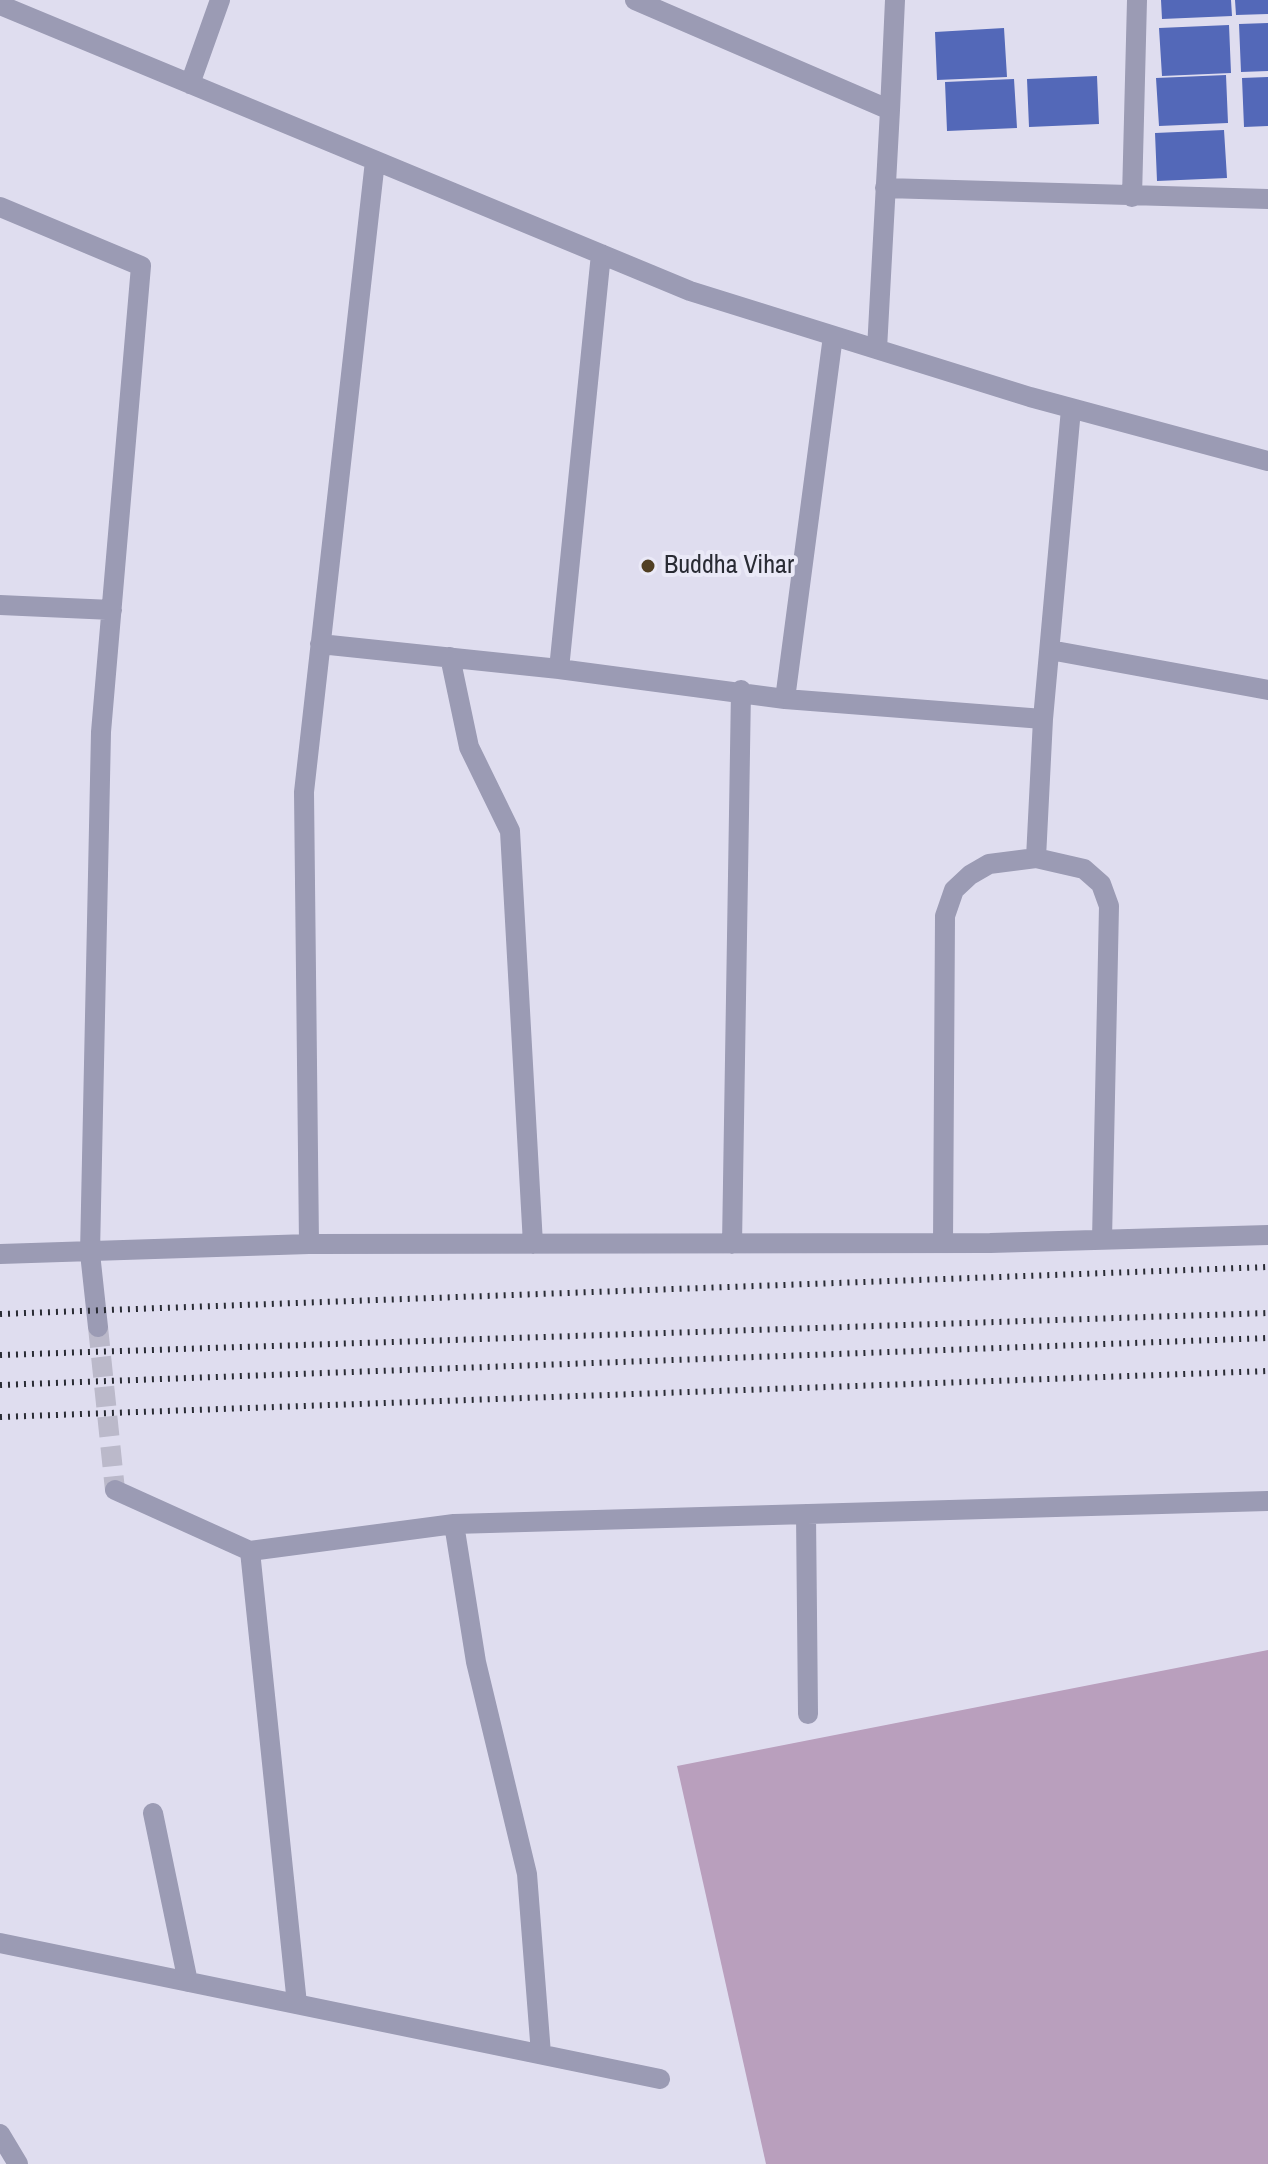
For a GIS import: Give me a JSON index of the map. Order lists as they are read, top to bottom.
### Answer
{
  "places": ["Buddha Vihar"]
}
